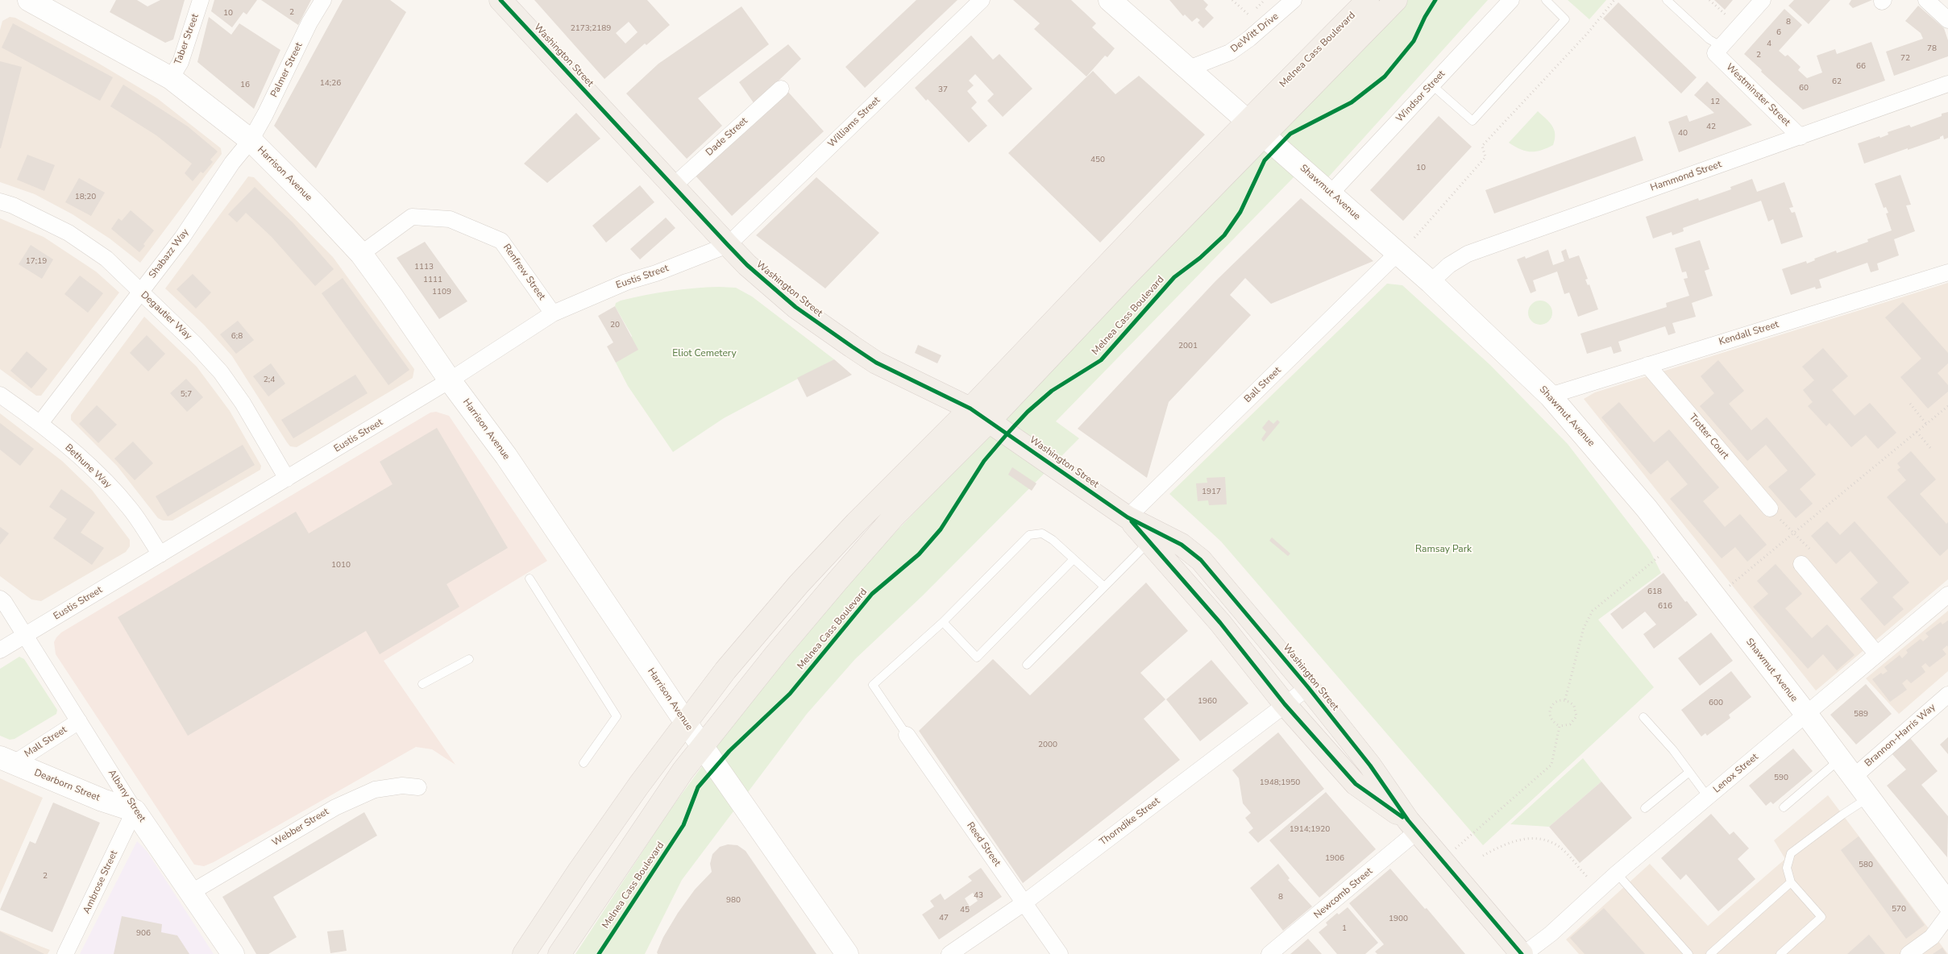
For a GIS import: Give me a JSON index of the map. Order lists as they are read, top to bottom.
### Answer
{
  "streets": {
    "main road": [
      "Melnea Cass Boulevard",
      "Washington Street",
      "Harrison Avenue",
      "Shawmut Avenue",
      "Dearborn Street",
      "Albany Street"
    ],
    "street": [
      "DeWitt Drive",
      "Taber Street",
      "Palmer Street",
      "Westminster Street",
      "Windsor Street",
      "Williams Street",
      "Dade Street",
      "Hammond Street",
      "Shabazz Way",
      "Renfrew Street",
      "Eustis Street",
      "Degautier Way",
      "Kendall Street",
      "Ball Street",
      "Trotter Court",
      "Bethune Way",
      "Brannon-Harris Way",
      "Mall Street",
      "Lenox Street",
      "Thorndike Street",
      "Webber Street",
      "Reed Street",
      "Ambrose Street",
      "Newcomb Street"
    ]
  },
  "crossings": [
    ["DeWitt Drive", "Shawmut Avenue"],
    ["Taber Street", "Harrison Avenue"],
    ["Melnea Cass Boulevard", "Washington Street"],
    ["Melnea Cass Boulevard", "Harrison Avenue"],
    ["Melnea Cass Boulevard", "Shawmut Avenue"],
    ["Washington Street", "Williams Street"],
    ["Washington Street", "Dade Street"],
    ["Washington Street", "Eustis Street"],
    ["Washington Street", "Ball Street"],
    ["Washington Street", "Lenox Street"],
    ["Washington Street", "Thorndike Street"],
    ["Washington Street", "Newcomb Street"],
    ["Palmer Street", "Harrison Avenue"],
    ["Palmer Street", "Shabazz Way"],
    ["Westminster Street", "Hammond Street"],
    ["Windsor Street", "Shawmut Avenue"],
    ["Williams Street", "Eustis Street"],
    ["Harrison Avenue", "Shabazz Way"],
    ["Harrison Avenue", "Renfrew Street"],
    ["Harrison Avenue", "Eustis Street"],
    ["Hammond Street", "Shawmut Avenue"],
    ["Shawmut Avenue", "Kendall Street"],
    ["Shawmut Avenue", "Ball Street"],
    ["Shawmut Avenue", "Brannon-Harris Way"],
    ["Shawmut Avenue", "Lenox Street"],
    ["Shabazz Way", "Degautier Way"],
    ["Shabazz Way", "Bethune Way"],
    ["Renfrew Street", "Eustis Street"],
    ["Eustis Street", "Degautier Way"],
    ["Eustis Street", "Bethune Way"],
    ["Eustis Street", "Albany Street"],
    ["Kendall Street", "Trotter Court"],
    ["Mall Street", "Dearborn Street"],
    ["Mall Street", "Albany Street"],
    ["Dearborn Street", "Albany Street"],
    ["Dearborn Street", "Ambrose Street"],
    ["Albany Street", "Webber Street"],
    ["Albany Street", "Ambrose Street"],
    ["Thorndike Street", "Reed Street"]
  ],
  "parks": ["Eliot Cemetery", "Ramsay Park"],
  "house_numbers": [
    "2",
    "10",
    "8",
    "2173;2189",
    "6",
    "4",
    "78",
    "2",
    "72",
    "66",
    "62",
    "14;26",
    "16",
    "60",
    "37",
    "12",
    "42",
    "40",
    "450",
    "10",
    "18;20",
    "17;19",
    "1113",
    "1111",
    "1109",
    "20",
    "6;8",
    "2001",
    "2;4",
    "5;7",
    "1917",
    "1010",
    "618",
    "616",
    "1960",
    "600",
    "589",
    "2000",
    "590",
    "1948;1950",
    "1914;1920",
    "1906",
    "580",
    "2",
    "43",
    "8",
    "980",
    "570",
    "45",
    "47",
    "1900",
    "1",
    "906"
  ]
}
